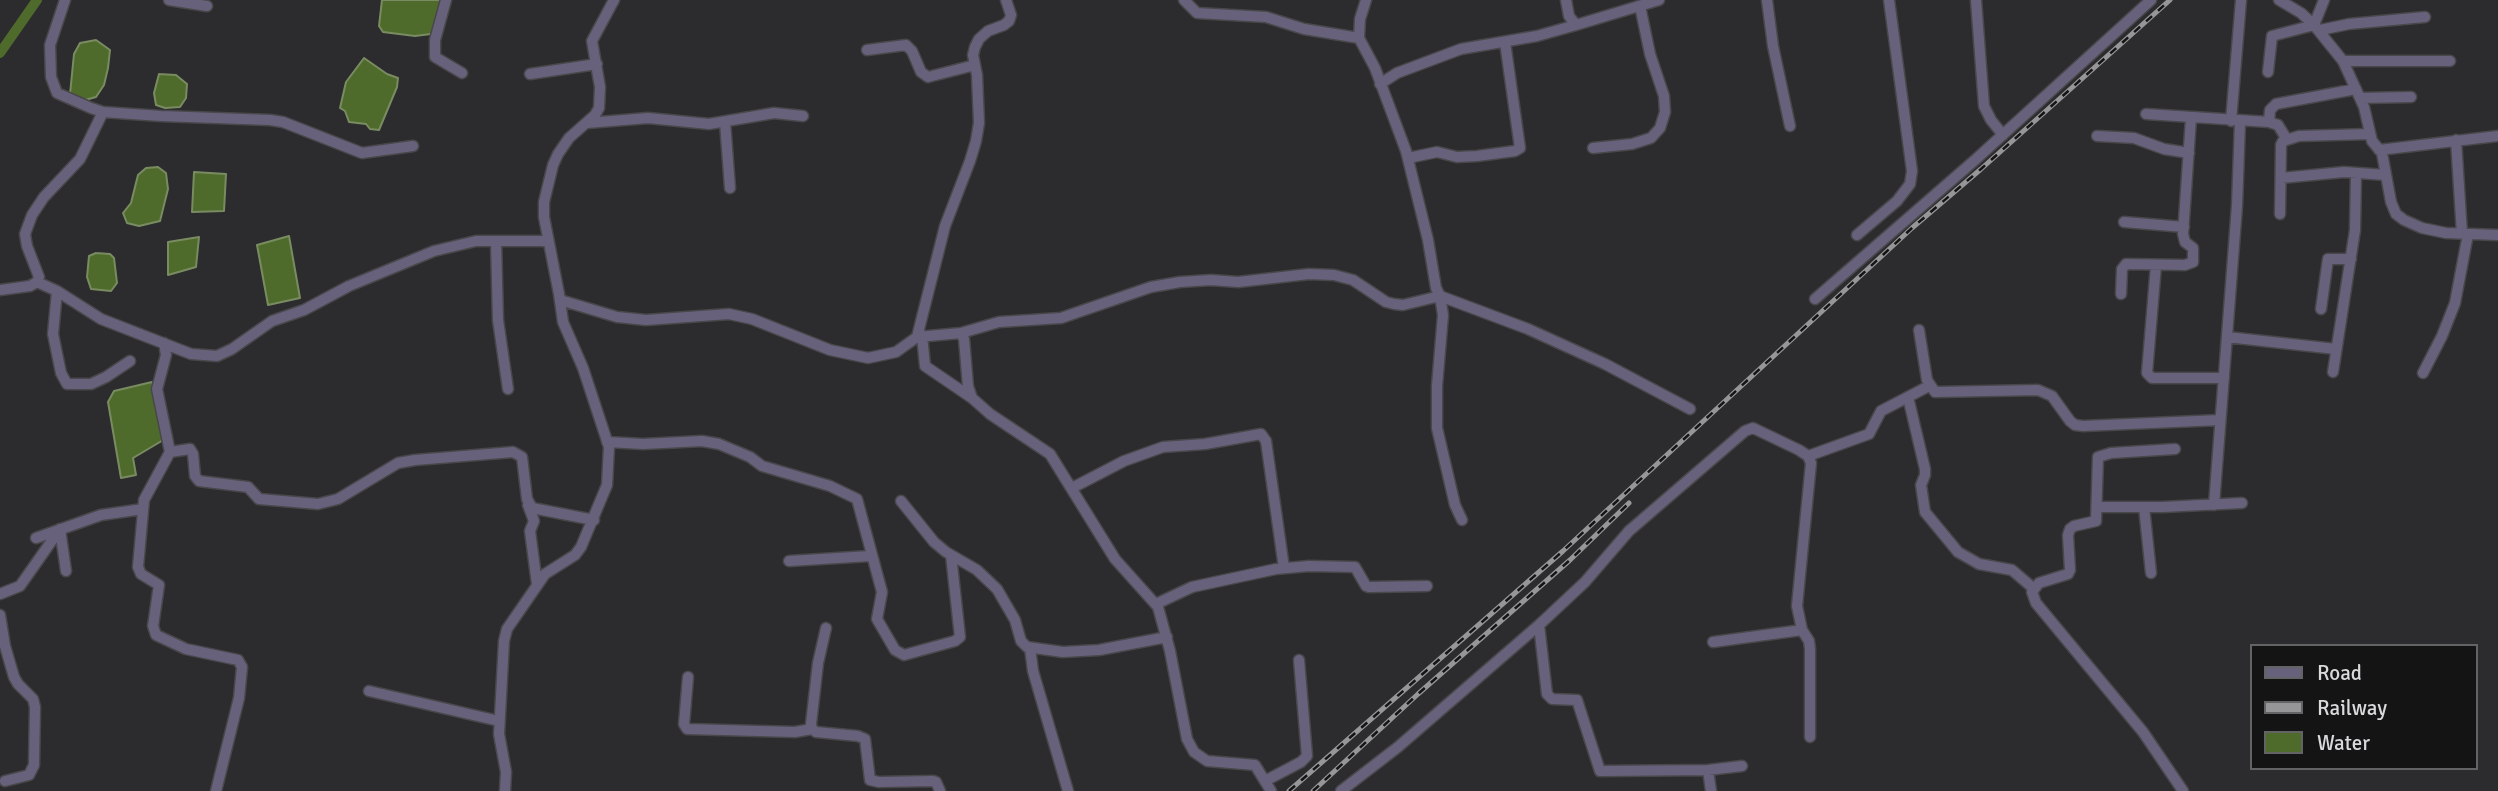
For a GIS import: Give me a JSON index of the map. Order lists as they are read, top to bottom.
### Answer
{
  "legend": ["Road", "Railway", "Water"]
}
